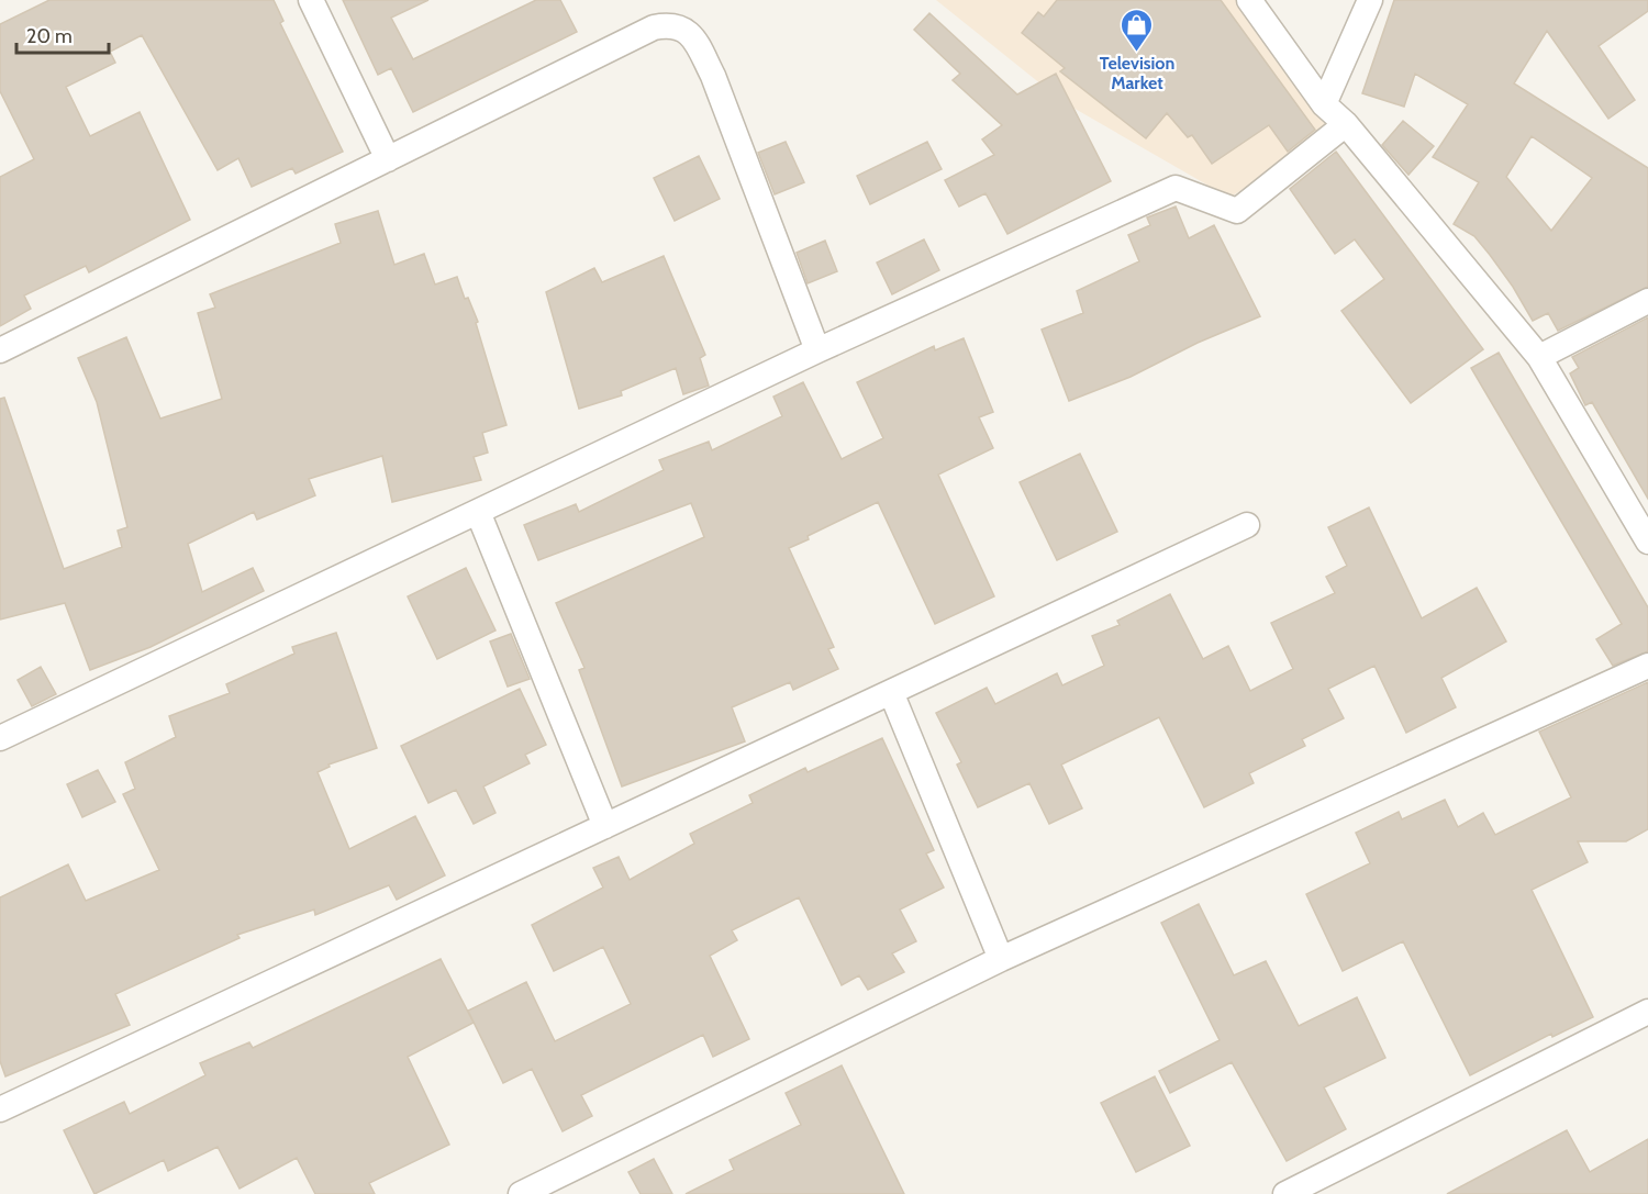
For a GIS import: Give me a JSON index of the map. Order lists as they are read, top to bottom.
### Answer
{
  "places": {
    "shop": ["Television Market"]
  },
  "scale_bar": "20 m"
}
